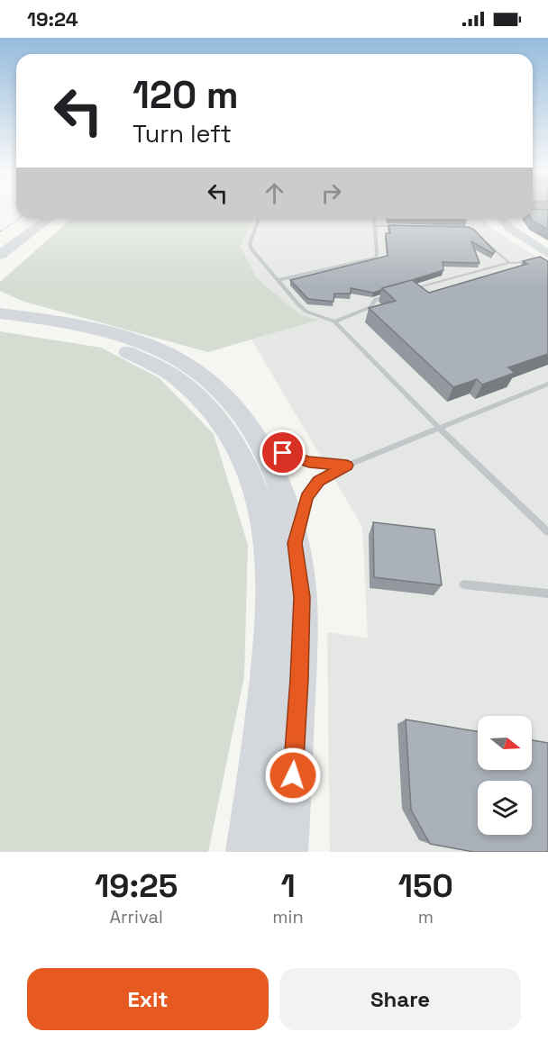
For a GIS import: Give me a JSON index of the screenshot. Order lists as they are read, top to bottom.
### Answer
{
  "north": "right",
  "page": {
    "status": "19:24",
    "turn": ["120 m", "Turn left"],
    "eta": [
      "19:25",
      "Arrival",
      "1",
      "min",
      "150",
      "m"
    ],
    "buttons": ["Exit", "Share"]
  }
}
